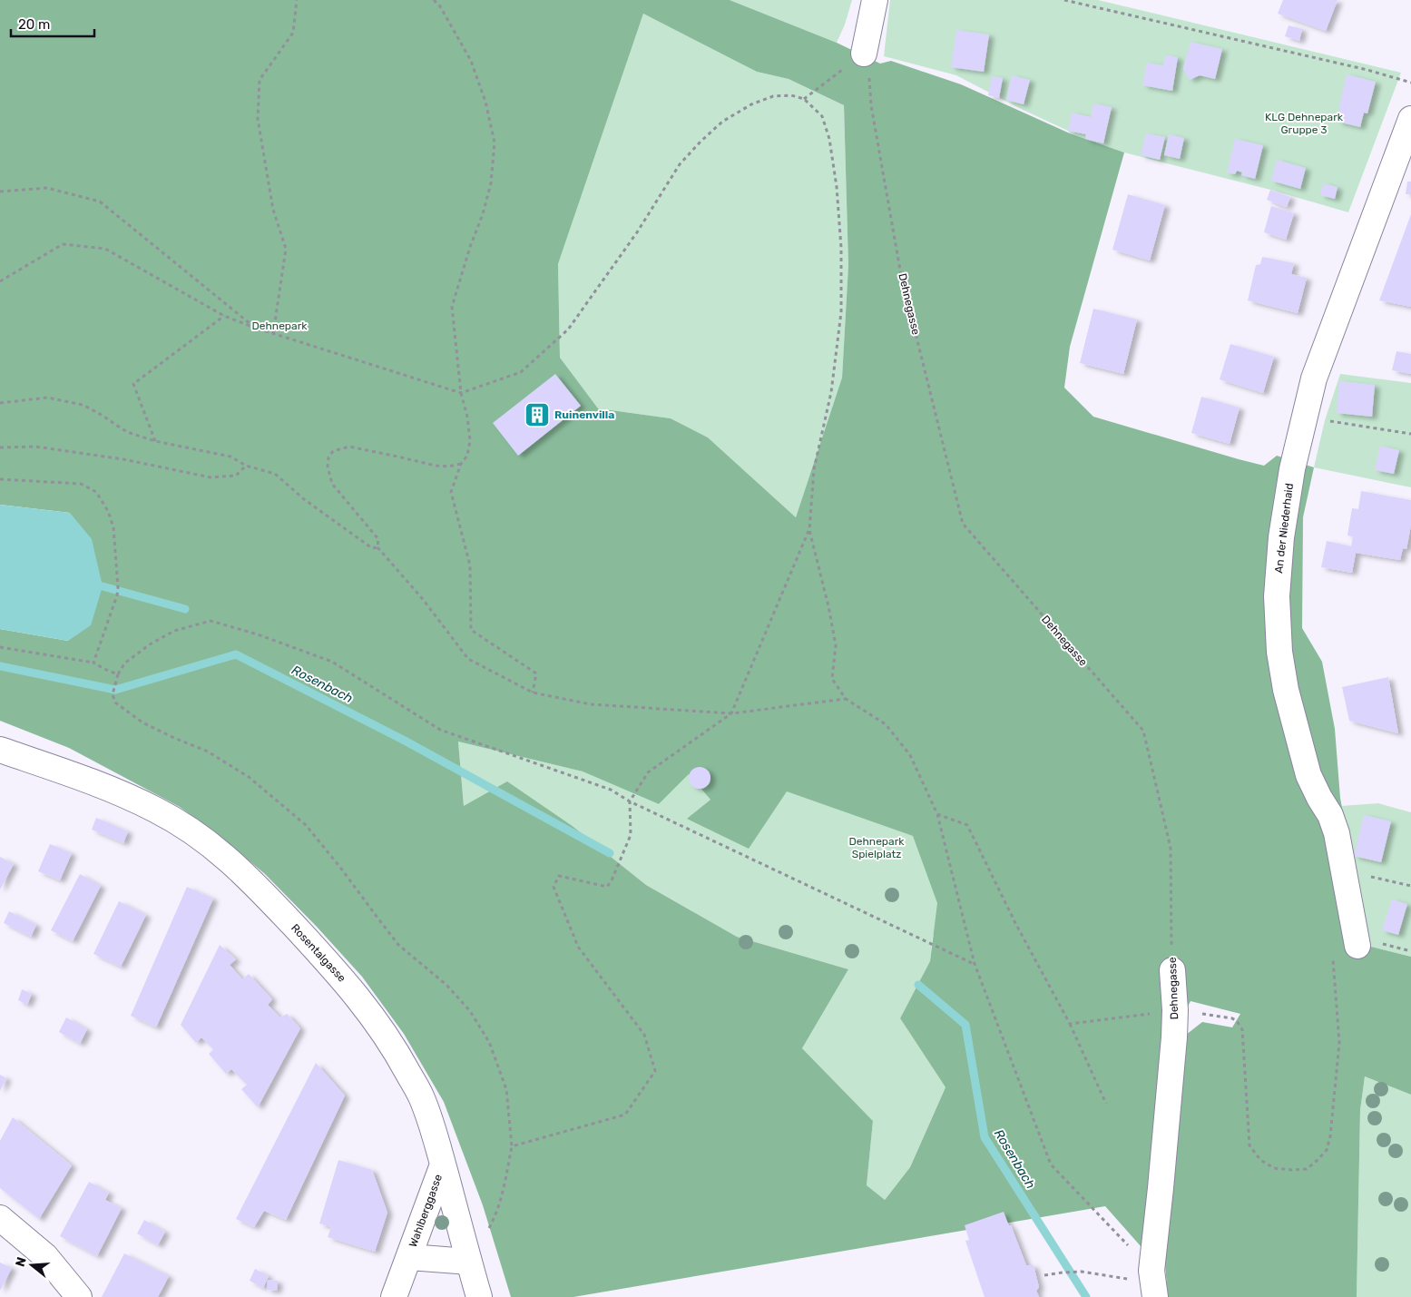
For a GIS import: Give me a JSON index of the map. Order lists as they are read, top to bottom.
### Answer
{
  "streets": {
    "street": [
      "Dehnegasse",
      "An der Niederhaid",
      "Rosentalgasse",
      "Wahlberggasse"
    ]
  },
  "crossings": [
    ["Rosentalgasse", "Wahlberggasse"]
  ],
  "water": ["Rosenbach"],
  "parks": ["KLG Dehnepark Gruppe 3", "Dehnepark", "Dehnepark Spielplatz"],
  "places": {
    "building": ["Ruinenvilla"]
  },
  "scale_bar": "20 m",
  "north": "left"
}
